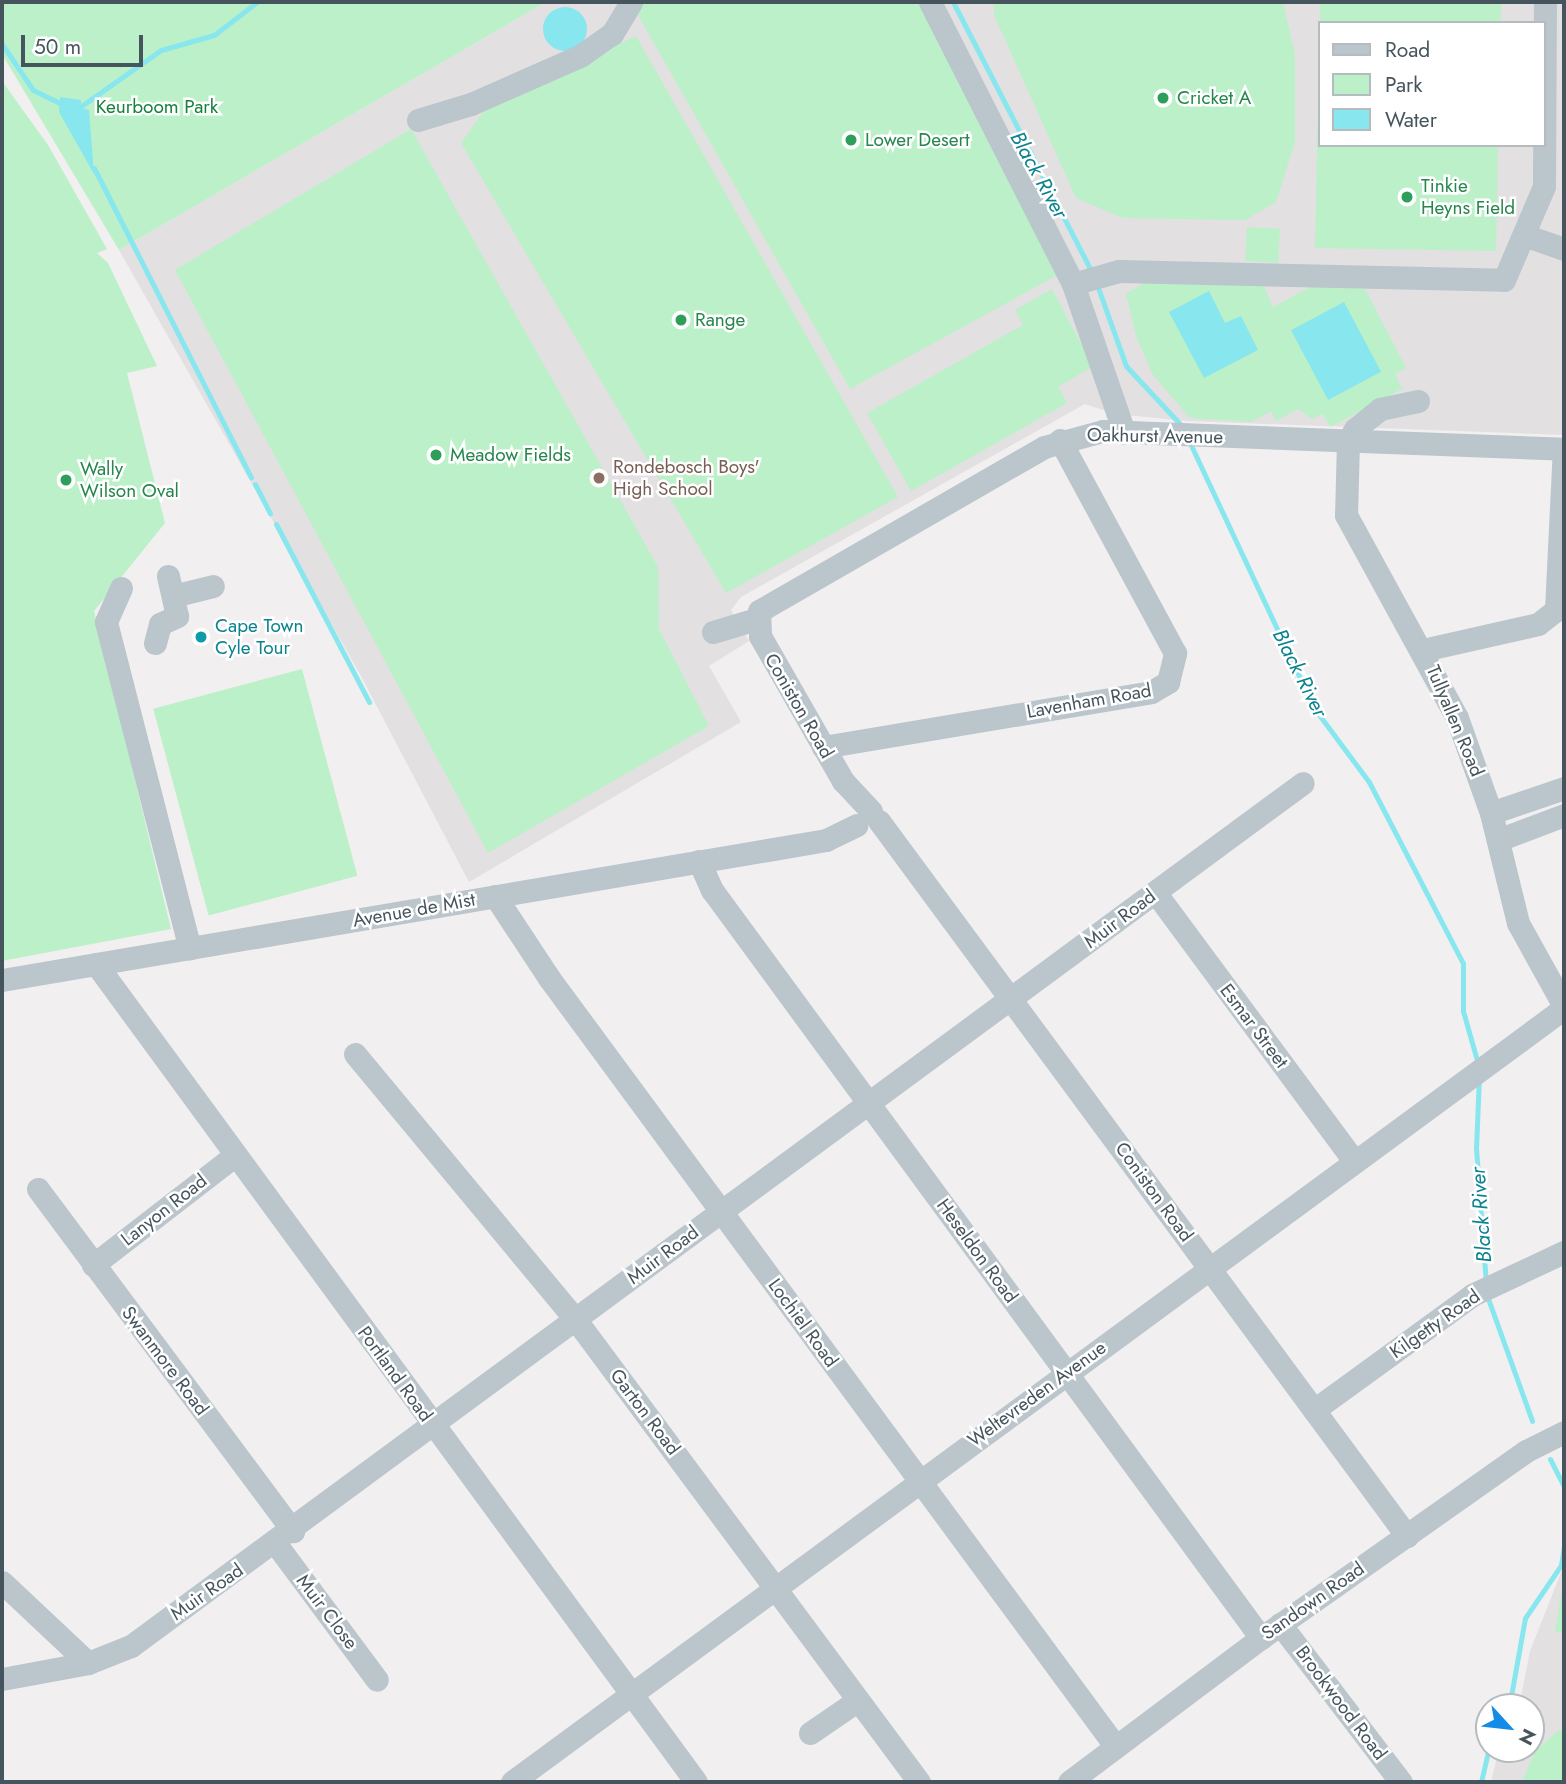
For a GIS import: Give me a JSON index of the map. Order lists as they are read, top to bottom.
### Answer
{
  "streets": {
    "street": [
      "Oakhurst Avenue",
      "Lavenham Road",
      "Coniston Road",
      "Tullyallen Road",
      "Avenue de Mist",
      "Muir Road",
      "Esmar Street",
      "Lanyon Road",
      "Heseldon Road",
      "Lochiel Road",
      "Kilgetty Road",
      "Swanmore Road",
      "Portland Road",
      "Weltevreden Avenue",
      "Garton Road",
      "Sandown Road",
      "Muir Close",
      "Brookwood Road"
    ]
  },
  "crossings": [
    ["Oakhurst Avenue", "Lavenham Road"],
    ["Oakhurst Avenue", "Coniston Road"],
    ["Oakhurst Avenue", "Tullyallen Road"],
    ["Lavenham Road", "Coniston Road"],
    ["Coniston Road", "Avenue de Mist"],
    ["Coniston Road", "Muir Road"],
    ["Coniston Road", "Kilgetty Road"],
    ["Coniston Road", "Weltevreden Avenue"],
    ["Coniston Road", "Sandown Road"],
    ["Tullyallen Road", "Weltevreden Avenue"],
    ["Avenue de Mist", "Heseldon Road"],
    ["Avenue de Mist", "Lochiel Road"],
    ["Avenue de Mist", "Portland Road"],
    ["Muir Road", "Esmar Street"],
    ["Muir Road", "Heseldon Road"],
    ["Muir Road", "Lochiel Road"],
    ["Muir Road", "Swanmore Road"],
    ["Muir Road", "Portland Road"],
    ["Muir Road", "Garton Road"],
    ["Muir Road", "Muir Close"],
    ["Esmar Street", "Weltevreden Avenue"],
    ["Lanyon Road", "Swanmore Road"],
    ["Lanyon Road", "Portland Road"],
    ["Heseldon Road", "Weltevreden Avenue"],
    ["Heseldon Road", "Sandown Road"],
    ["Lochiel Road", "Weltevreden Avenue"],
    ["Lochiel Road", "Sandown Road"],
    ["Swanmore Road", "Muir Close"],
    ["Portland Road", "Weltevreden Avenue"],
    ["Weltevreden Avenue", "Garton Road"],
    ["Sandown Road", "Brookwood Road"]
  ],
  "water": ["Black River"],
  "parks": ["Keurboom Park"],
  "places": [
    "Cricket A",
    "Lower Desert",
    "Tinkie Heyns Field",
    "Range",
    "Meadow Fields",
    "Rondebosch Boys' High School",
    "Wally Wilson Oval",
    "Cape Town Cyle Tour"
  ],
  "legend": ["Road", "Park", "Water"],
  "scale_bar": "50 m",
  "north": "bottom right"
}
